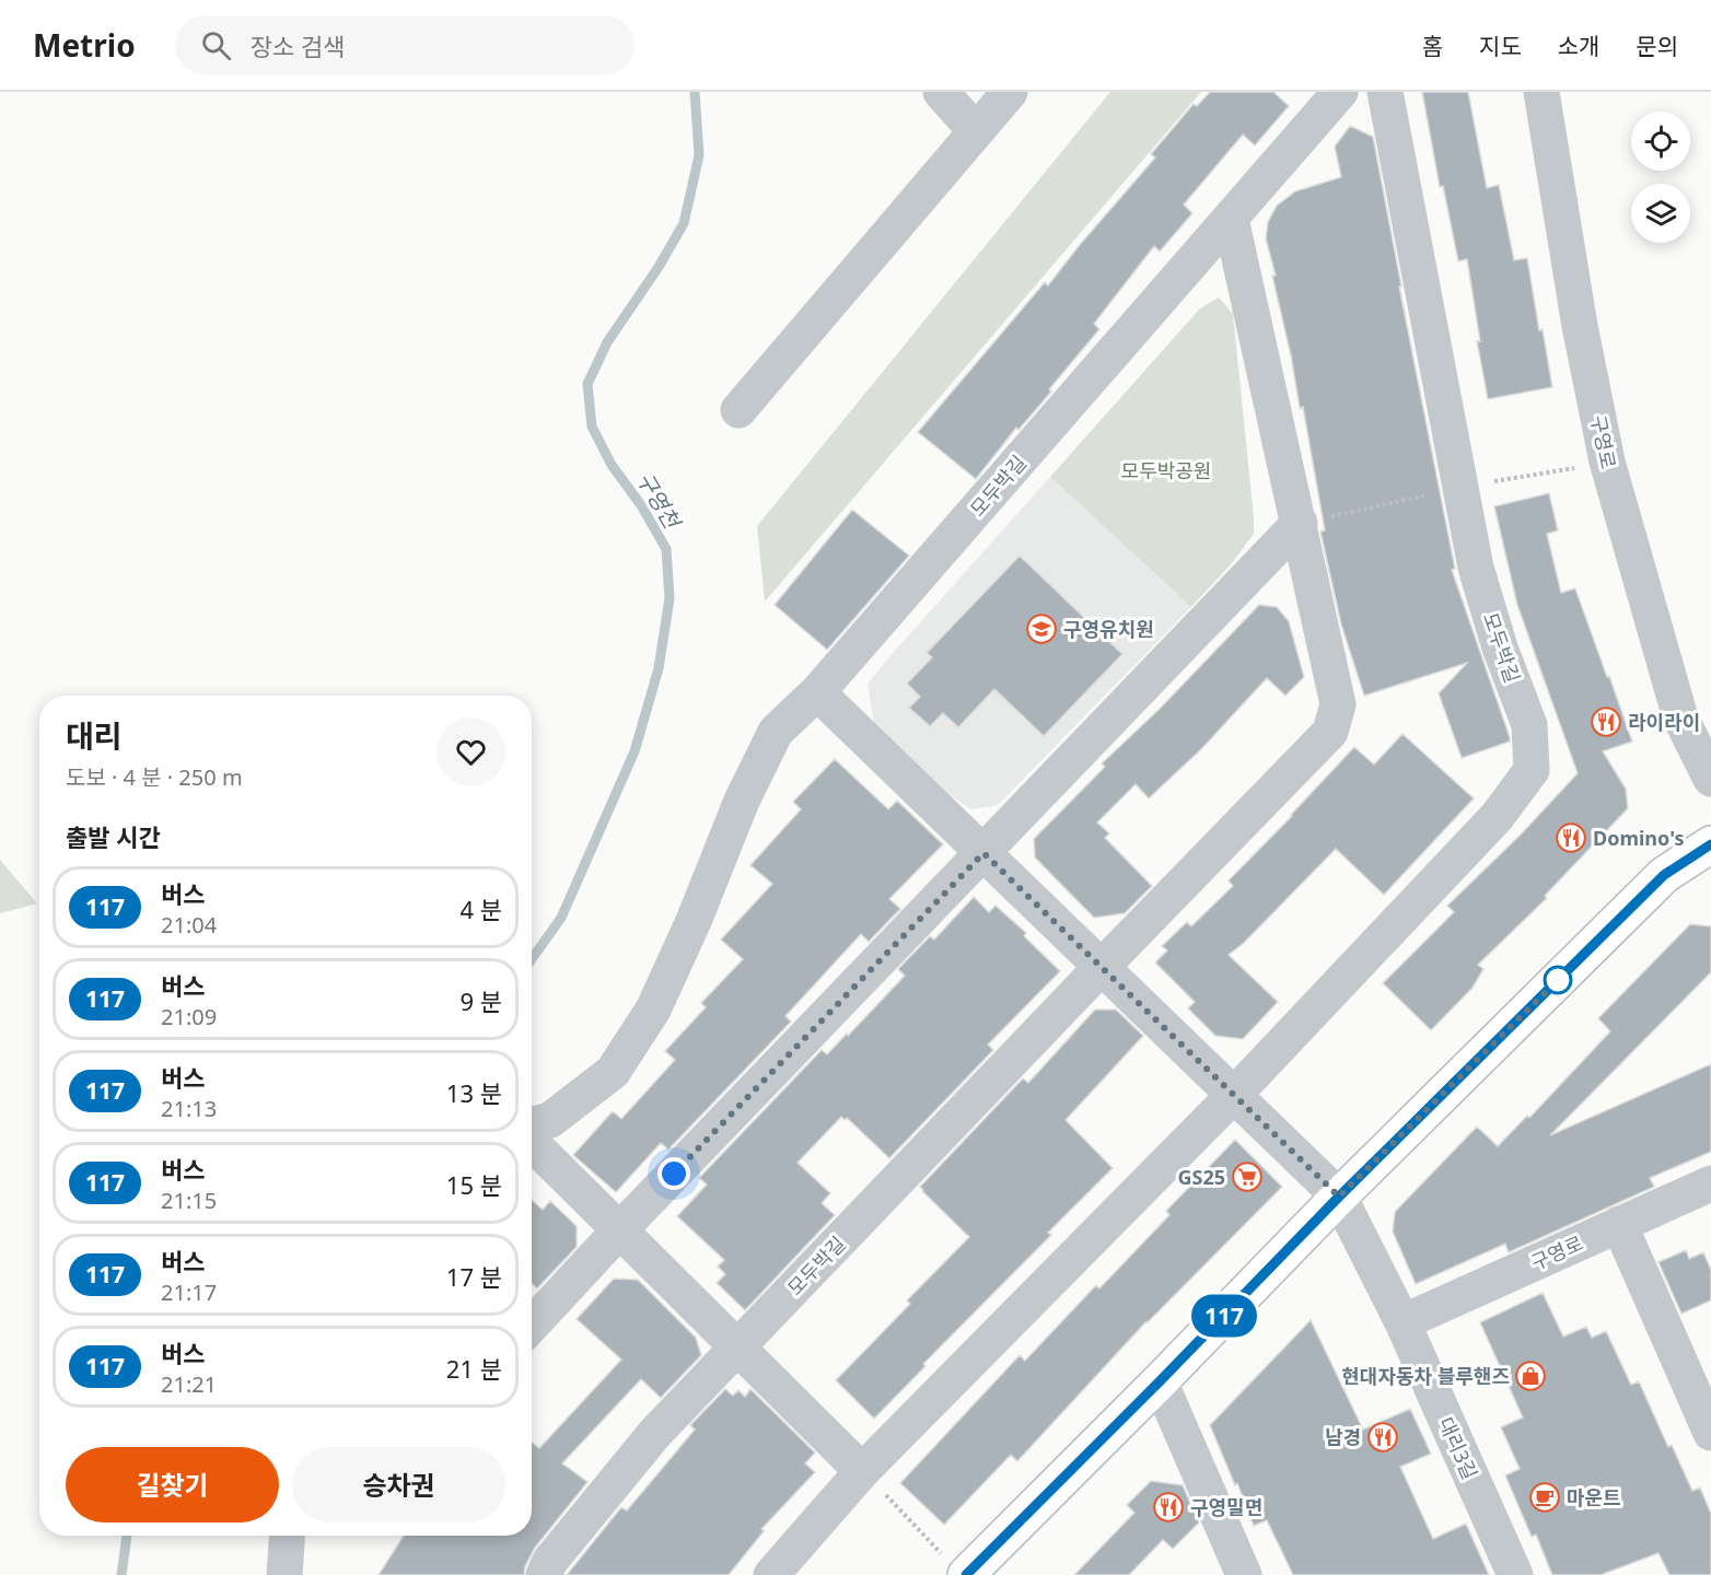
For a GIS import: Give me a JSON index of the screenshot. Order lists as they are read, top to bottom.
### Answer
{
  "streets": {
    "street": ["구영로", "모두박길", "대리3길"]
  },
  "crossings": [
    ["구영로", "대리3길"]
  ],
  "water": ["구영천"],
  "parks": ["모두박공원"],
  "places": {
    "school or university": ["구영유치원"],
    "restaurant": [
      "라이라이",
      "Domino's",
      "남경",
      "구영밀면"
    ],
    "supermarket": ["GS25"],
    "shop": ["현대자동차 블루핸즈"],
    "cafe": ["마운트"]
  },
  "lines": ["bus line 117"],
  "page": {
    "header": "Metrio",
    "search": "장소 검색",
    "nav": [
      "홈",
      "지도",
      "소개",
      "문의"
    ],
    "on_map": "117",
    "heading": [
      ["대리", "도보 · 4 분 · 250 m"],
      "출발 시간"
    ],
    "list": [
      {
        "mark": "117",
        "name": "버스",
        "note": "21:04",
        "value": "4 분"
      },
      {
        "mark": "117",
        "name": "버스",
        "note": "21:09",
        "value": "9 분"
      },
      {
        "mark": "117",
        "name": "버스",
        "note": "21:13",
        "value": "13 분"
      },
      {
        "mark": "117",
        "name": "버스",
        "note": "21:15",
        "value": "15 분"
      },
      {
        "mark": "117",
        "name": "버스",
        "note": "21:17",
        "value": "17 분"
      },
      {
        "mark": "117",
        "name": "버스",
        "note": "21:21",
        "value": "21 분"
      }
    ],
    "buttons": ["길찾기", "승차권"]
  }
}
